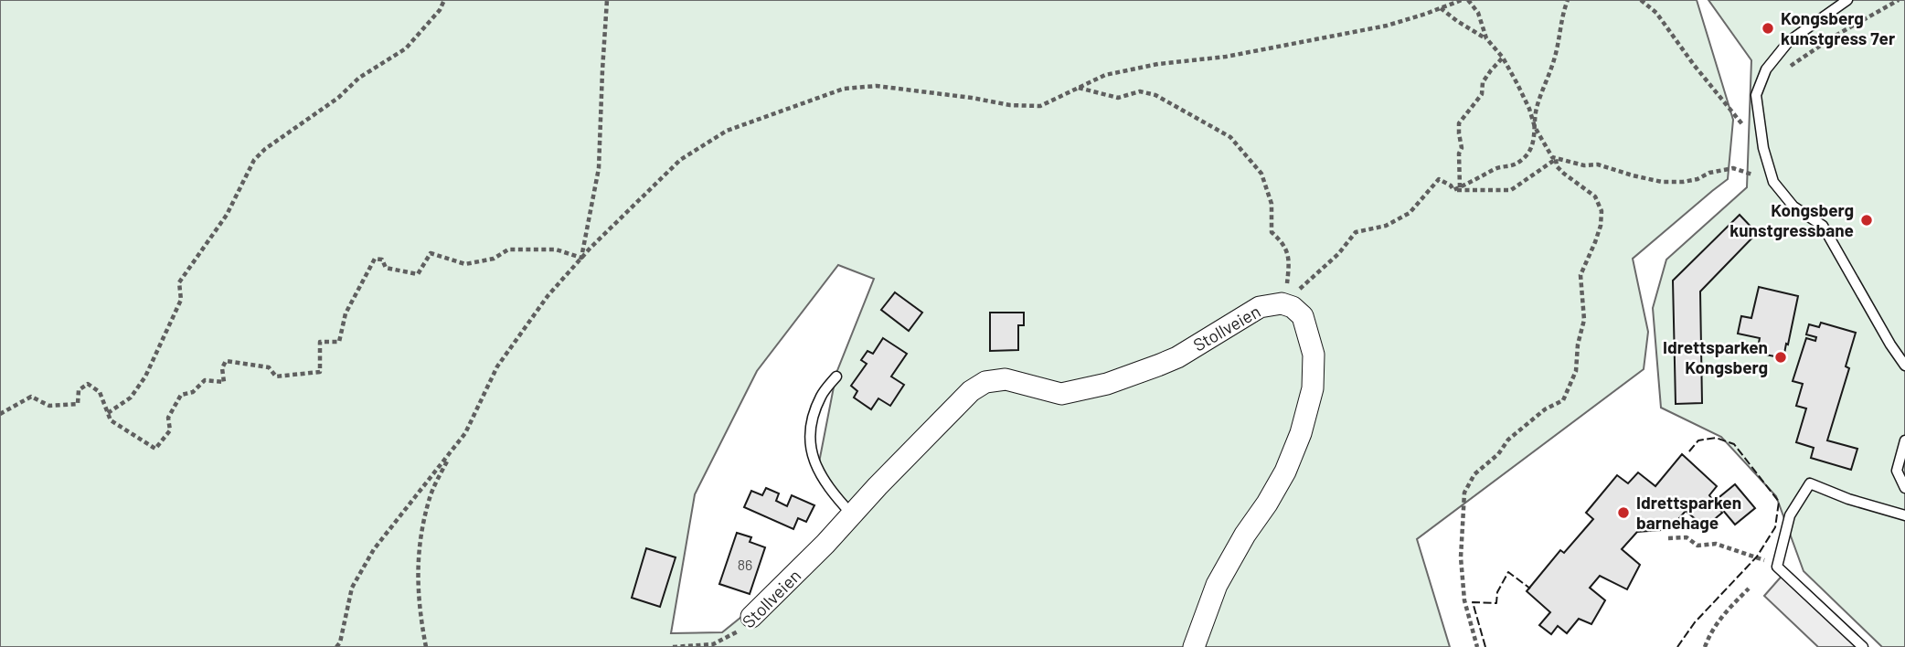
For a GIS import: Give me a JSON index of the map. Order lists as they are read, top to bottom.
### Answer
{
  "streets": {
    "street": ["Stollveien"]
  },
  "places": [
    "Kongsberg kunstgress 7er",
    "Kongsberg kunstgressbane",
    "Idrettsparken Kongsberg",
    "Idrettsparken barnehage"
  ],
  "house_numbers": ["86"]
}
